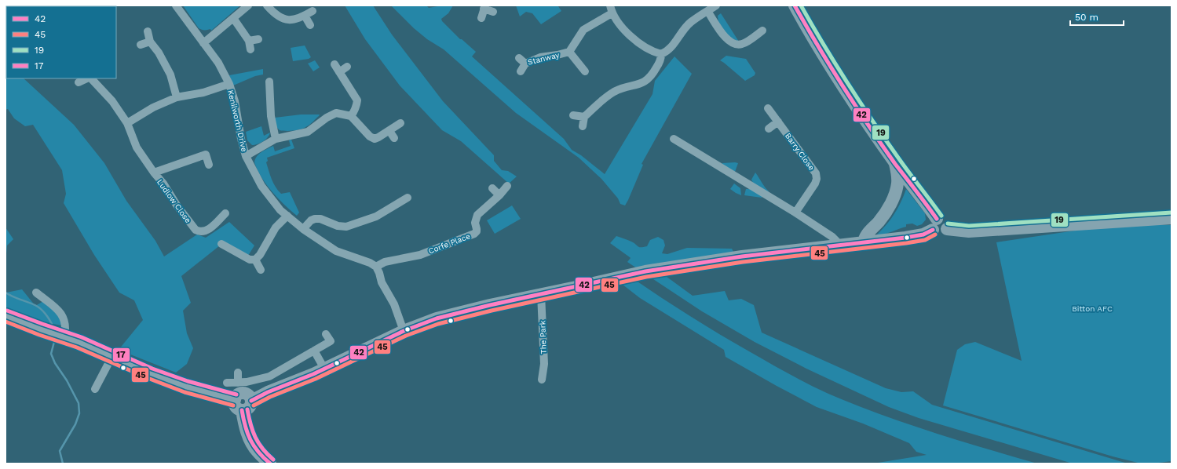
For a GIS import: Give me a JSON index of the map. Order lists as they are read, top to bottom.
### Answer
{
  "streets": {
    "street": [
      "Stanway",
      "Kenilworth Drive",
      "Barry Close",
      "Ludlow Close",
      "Corfe Place",
      "The Park"
    ]
  },
  "crossings": [
    ["Kenilworth Drive", "Corfe Place"]
  ],
  "parks": ["Bitton AFC"],
  "lines": [
    "transit line 42",
    "transit line 19",
    "transit line 45",
    "transit line 17"
  ],
  "legend": [
    "42",
    "45",
    "19",
    "17"
  ],
  "scale_bar": "50 m"
}
